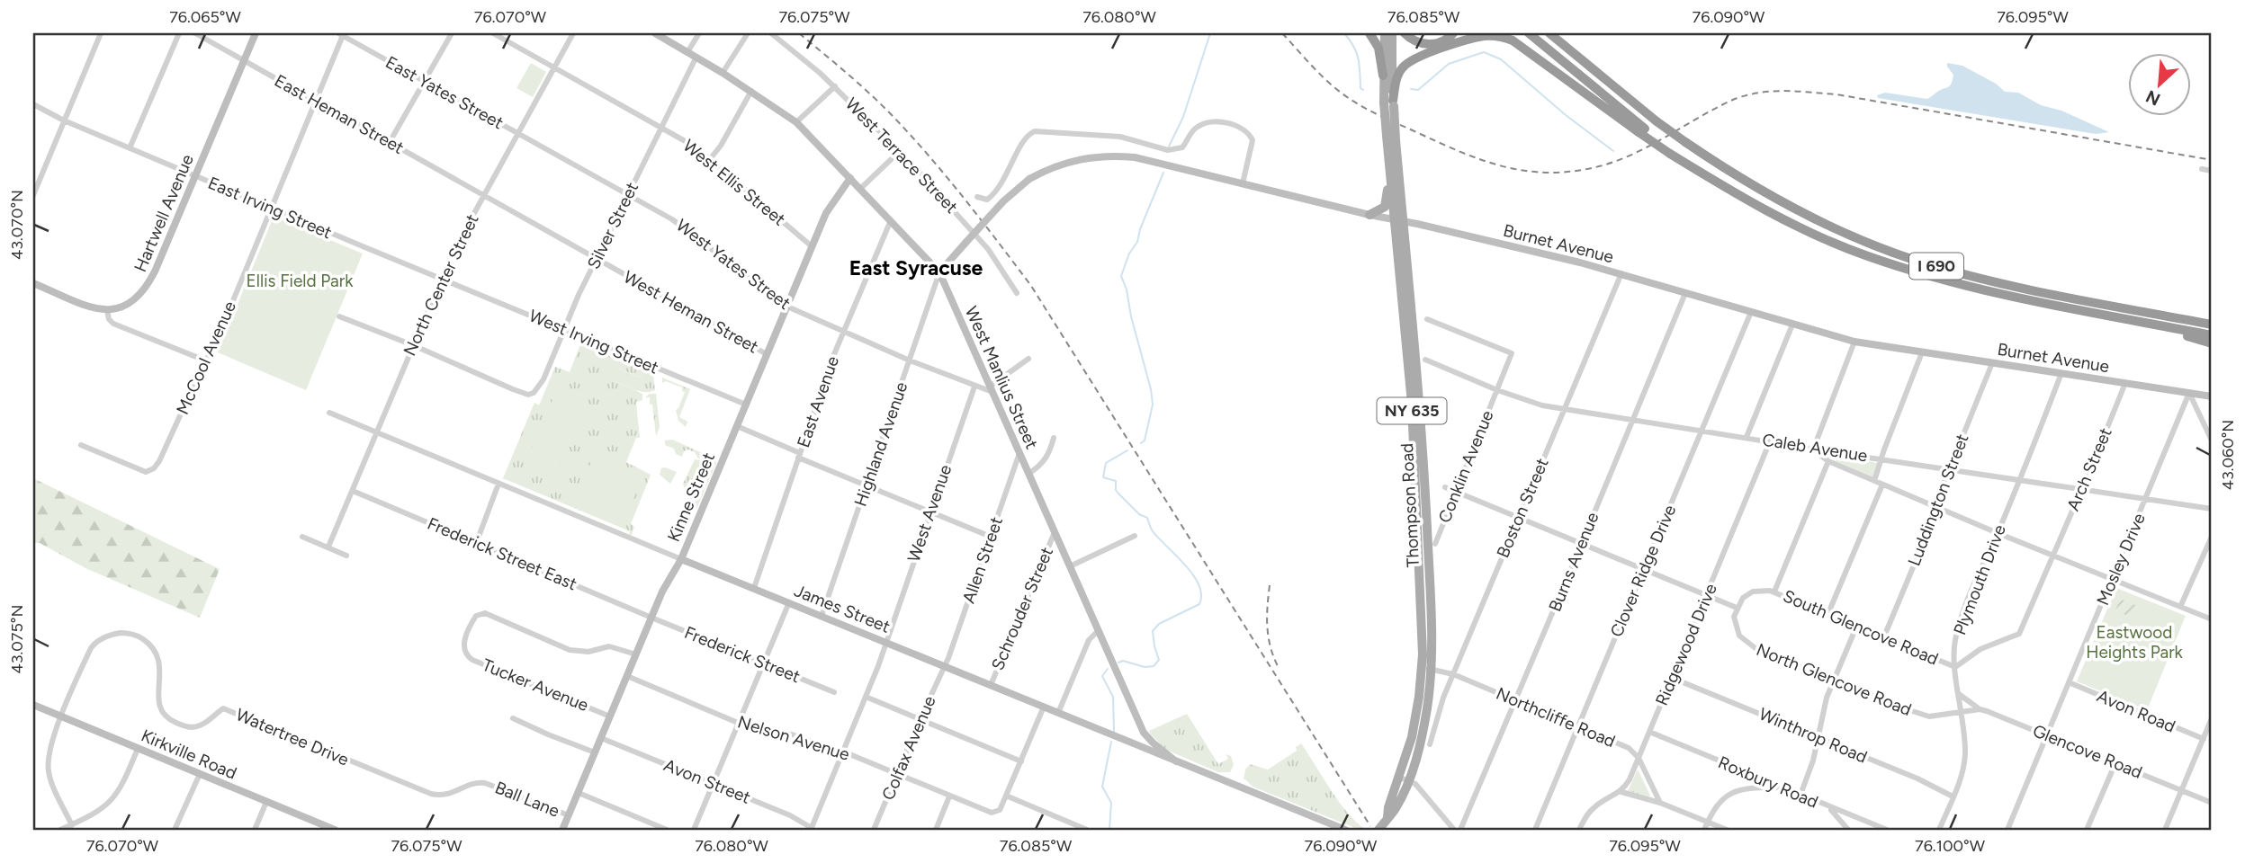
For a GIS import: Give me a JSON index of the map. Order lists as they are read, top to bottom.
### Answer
{
  "streets": {
    "highway": ["I 690"],
    "main road": ["NY 635", "Thompson Road"],
    "street": [
      "East Yates Street",
      "East Heman Street",
      "West Terrace Street",
      "West Ellis Street",
      "East Irving Street",
      "Hartwell Avenue",
      "Silver Street",
      "Burnet Avenue",
      "West Yates Street",
      "North Center Street",
      "West Heman Street",
      "West Irving Street",
      "McCool Avenue",
      "West Manlius Street",
      "East Avenue",
      "Highland Avenue",
      "Caleb Avenue",
      "Conklin Avenue",
      "Arch Street",
      "Kinne Street",
      "Luddington Street",
      "Boston Street",
      "West Avenue",
      "Frederick Street East",
      "Mosley Drive",
      "Allen Street",
      "Burns Avenue",
      "Clover Ridge Drive",
      "Plymouth Drive",
      "James Street",
      "Schrouder Street",
      "South Glencove Road",
      "Ridgewood Drive",
      "Frederick Street",
      "North Glencove Road",
      "Tucker Avenue",
      "Avon Road",
      "Northcliffe Road",
      "Winthrop Road",
      "Watertree Drive",
      "Nelson Avenue",
      "Colfax Avenue",
      "Glencove Road",
      "Kirkville Road",
      "Avon Street",
      "Roxbury Road",
      "Ball Lane"
    ]
  },
  "crossings": [
    ["East Yates Street", "West Yates Street"],
    ["East Yates Street", "North Center Street"],
    ["East Yates Street", "McCool Avenue"],
    ["East Heman Street", "Hartwell Avenue"],
    ["East Heman Street", "North Center Street"],
    ["East Heman Street", "West Heman Street"],
    ["East Heman Street", "McCool Avenue"],
    ["West Ellis Street", "Silver Street"],
    ["West Ellis Street", "North Center Street"],
    ["West Ellis Street", "Kinne Street"],
    ["East Irving Street", "Hartwell Avenue"],
    ["East Irving Street", "North Center Street"],
    ["East Irving Street", "West Irving Street"],
    ["East Irving Street", "McCool Avenue"],
    ["Silver Street", "West Yates Street"],
    ["Silver Street", "North Center Street"],
    ["Silver Street", "West Heman Street"],
    ["Silver Street", "West Irving Street"],
    ["Silver Street", "West Manlius Street"],
    ["Burnet Avenue", "West Manlius Street"],
    ["Burnet Avenue", "Highland Avenue"],
    ["Burnet Avenue", "Arch Street"],
    ["Burnet Avenue", "Luddington Street"],
    ["Burnet Avenue", "Thompson Road"],
    ["Burnet Avenue", "Boston Street"],
    ["Burnet Avenue", "Mosley Drive"],
    ["Burnet Avenue", "Burns Avenue"],
    ["Burnet Avenue", "Clover Ridge Drive"],
    ["Burnet Avenue", "Plymouth Drive"],
    ["West Yates Street", "North Center Street"],
    ["West Yates Street", "West Manlius Street"],
    ["West Yates Street", "East Avenue"],
    ["West Yates Street", "Highland Avenue"],
    ["West Yates Street", "Kinne Street"],
    ["West Yates Street", "West Avenue"],
    ["North Center Street", "West Heman Street"],
    ["North Center Street", "West Irving Street"],
    ["North Center Street", "Frederick Street East"],
    ["North Center Street", "James Street"],
    ["West Heman Street", "Kinne Street"],
    ["West Irving Street", "Kinne Street"],
    ["West Manlius Street", "East Avenue"],
    ["West Manlius Street", "Highland Avenue"],
    ["West Manlius Street", "Kinne Street"],
    ["West Manlius Street", "Allen Street"],
    ["West Manlius Street", "James Street"],
    ["West Manlius Street", "Schrouder Street"],
    ["East Avenue", "James Street"],
    ["Highland Avenue", "James Street"],
    ["Caleb Avenue", "Conklin Avenue"],
    ["Caleb Avenue", "Arch Street"],
    ["Caleb Avenue", "Luddington Street"],
    ["Caleb Avenue", "Boston Street"],
    ["Caleb Avenue", "Mosley Drive"],
    ["Caleb Avenue", "Burns Avenue"],
    ["Caleb Avenue", "Clover Ridge Drive"],
    ["Caleb Avenue", "Plymouth Drive"],
    ["Caleb Avenue", "Ridgewood Drive"],
    ["Arch Street", "Plymouth Drive"],
    ["Arch Street", "South Glencove Road"],
    ["Kinne Street", "Frederick Street East"],
    ["Kinne Street", "James Street"],
    ["Kinne Street", "Frederick Street"],
    ["Kinne Street", "Tucker Avenue"],
    ["Kinne Street", "Nelson Avenue"],
    ["Kinne Street", "Avon Street"],
    ["Kinne Street", "Ball Lane"],
    ["Luddington Street", "South Glencove Road"],
    ["Thompson Road", "Northcliffe Road"],
    ["Boston Street", "Northcliffe Road"],
    ["West Avenue", "James Street"],
    ["West Avenue", "Nelson Avenue"],
    ["West Avenue", "Avon Street"],
    ["Frederick Street East", "Frederick Street"],
    ["Mosley Drive", "Avon Road"],
    ["Mosley Drive", "Glencove Road"],
    ["Allen Street", "James Street"],
    ["Allen Street", "Colfax Avenue"],
    ["Burns Avenue", "Northcliffe Road"],
    ["Clover Ridge Drive", "Northcliffe Road"],
    ["Plymouth Drive", "South Glencove Road"],
    ["Plymouth Drive", "North Glencove Road"],
    ["Plymouth Drive", "Winthrop Road"],
    ["Plymouth Drive", "Glencove Road"],
    ["James Street", "Schrouder Street"],
    ["James Street", "Colfax Avenue"],
    ["South Glencove Road", "North Glencove Road"],
    ["Ridgewood Drive", "Northcliffe Road"],
    ["Ridgewood Drive", "Winthrop Road"],
    ["Ridgewood Drive", "Roxbury Road"],
    ["Watertree Drive", "Kirkville Road"],
    ["Watertree Drive", "Ball Lane"],
    ["Nelson Avenue", "Colfax Avenue"]
  ],
  "districts": ["East Syracuse"],
  "parks": ["Ellis Field Park", "Eastwood Heights Park"],
  "north": "bottom left",
  "coordinates": [
    "76.065°W",
    "76.070°W",
    "76.075°W",
    "76.080°W",
    "76.085°W",
    "76.090°W",
    "76.095°W",
    "43.070°N",
    "43.060°N",
    "43.075°N",
    "76.100°W"
  ]
}
